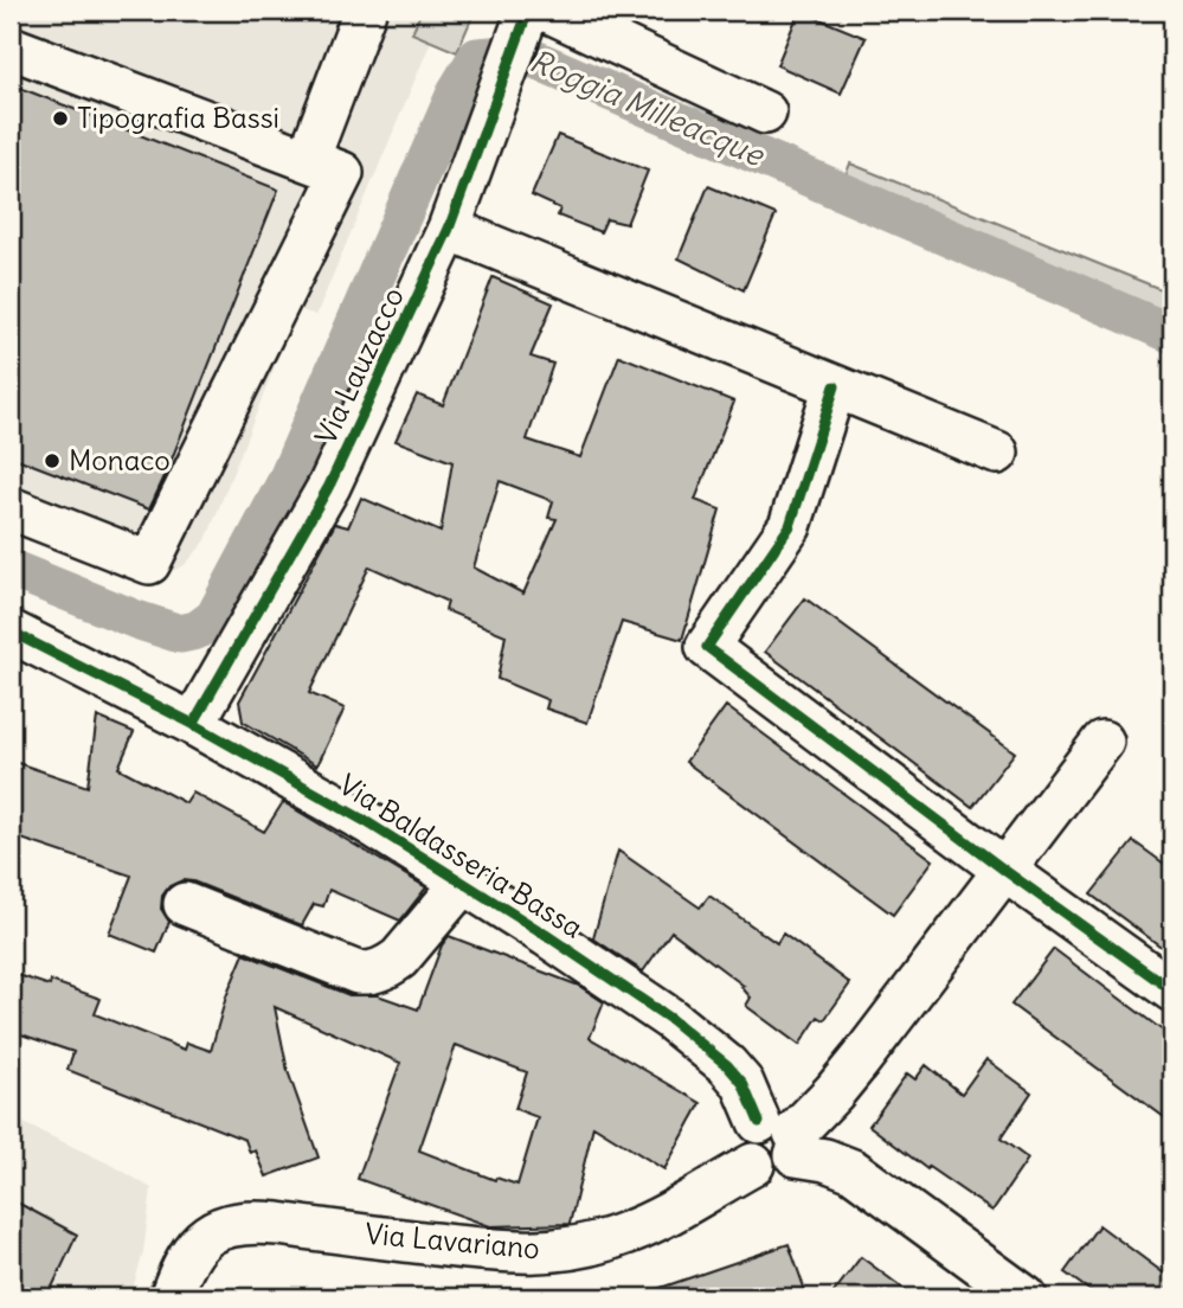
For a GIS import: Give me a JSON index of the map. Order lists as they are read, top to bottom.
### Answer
{
  "streets": {
    "street": ["Via Lauzacco", "Via Baldasseria Bassa", "Via Lavariano"]
  },
  "crossings": [
    ["Via Lauzacco", "Via Baldasseria Bassa"],
    ["Via Baldasseria Bassa", "Via Lavariano"]
  ],
  "water": ["Roggia Milleacque"],
  "places": ["Tipografia Bassi", "Monaco"]
}
